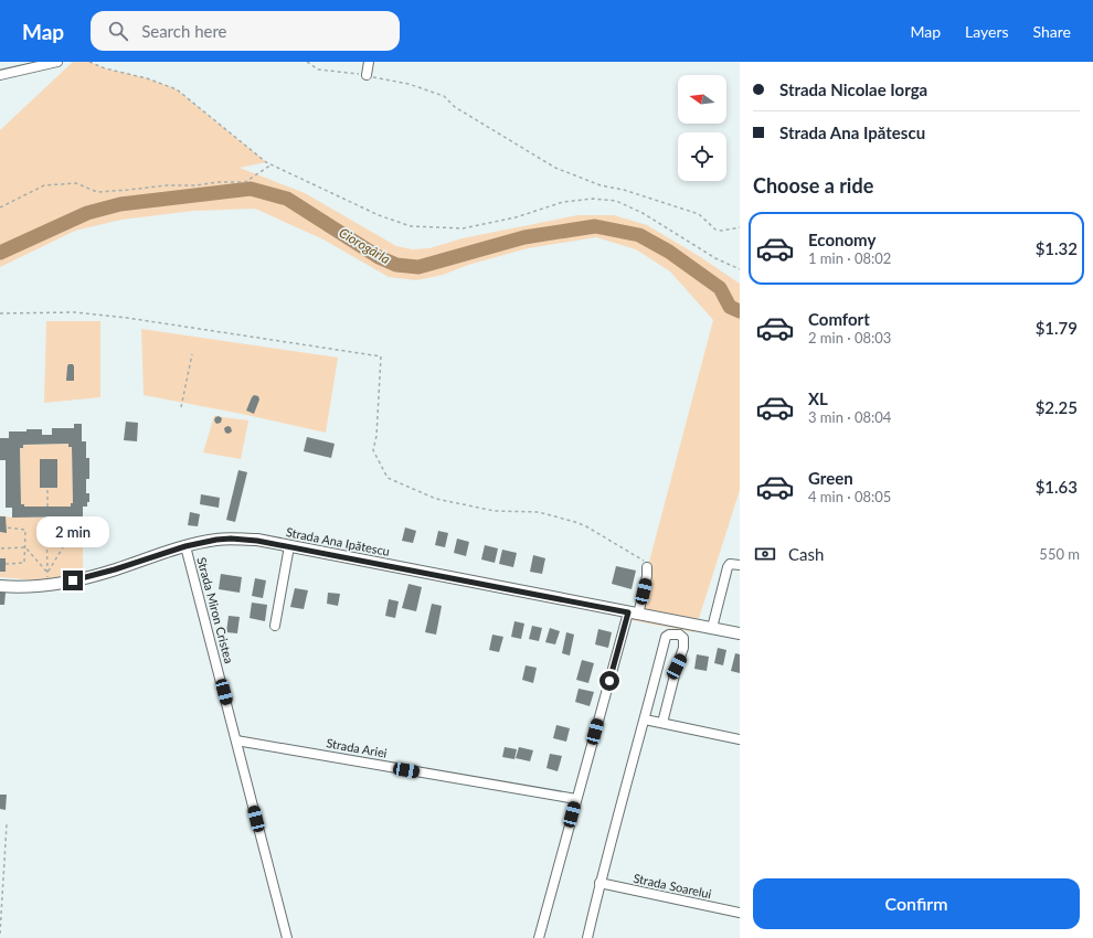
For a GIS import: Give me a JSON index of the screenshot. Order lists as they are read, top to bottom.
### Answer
{
  "streets": {
    "main road": ["Strada Ana Ipătescu"],
    "street": ["Strada Miron Cristea", "Strada Ariei", "Strada Soarelui"]
  },
  "crossings": [
    ["Strada Ana Ipătescu", "Strada Miron Cristea"],
    ["Strada Miron Cristea", "Strada Ariei"]
  ],
  "water": ["Ciorogârla"],
  "north": "left",
  "page": {
    "header": "Map",
    "search": "Search here",
    "nav": ["Map", "Layers", "Share"],
    "banner": ["Strada Nicolae Iorga", "Strada Ana Ipătescu"],
    "heading": "Choose a ride",
    "list": [
      {
        "name": "Economy",
        "note": "1 min · 08:02",
        "value": "$1.32"
      },
      {
        "name": "Comfort",
        "note": "2 min · 08:03",
        "value": "$1.79"
      },
      {
        "name": "XL",
        "note": "3 min · 08:04",
        "value": "$2.25"
      },
      {
        "name": "Green",
        "note": "4 min · 08:05",
        "value": "$1.63"
      }
    ],
    "bubble": "2 min",
    "pay": ["Cash", "550 m"],
    "buttons": "Confirm"
  }
}
